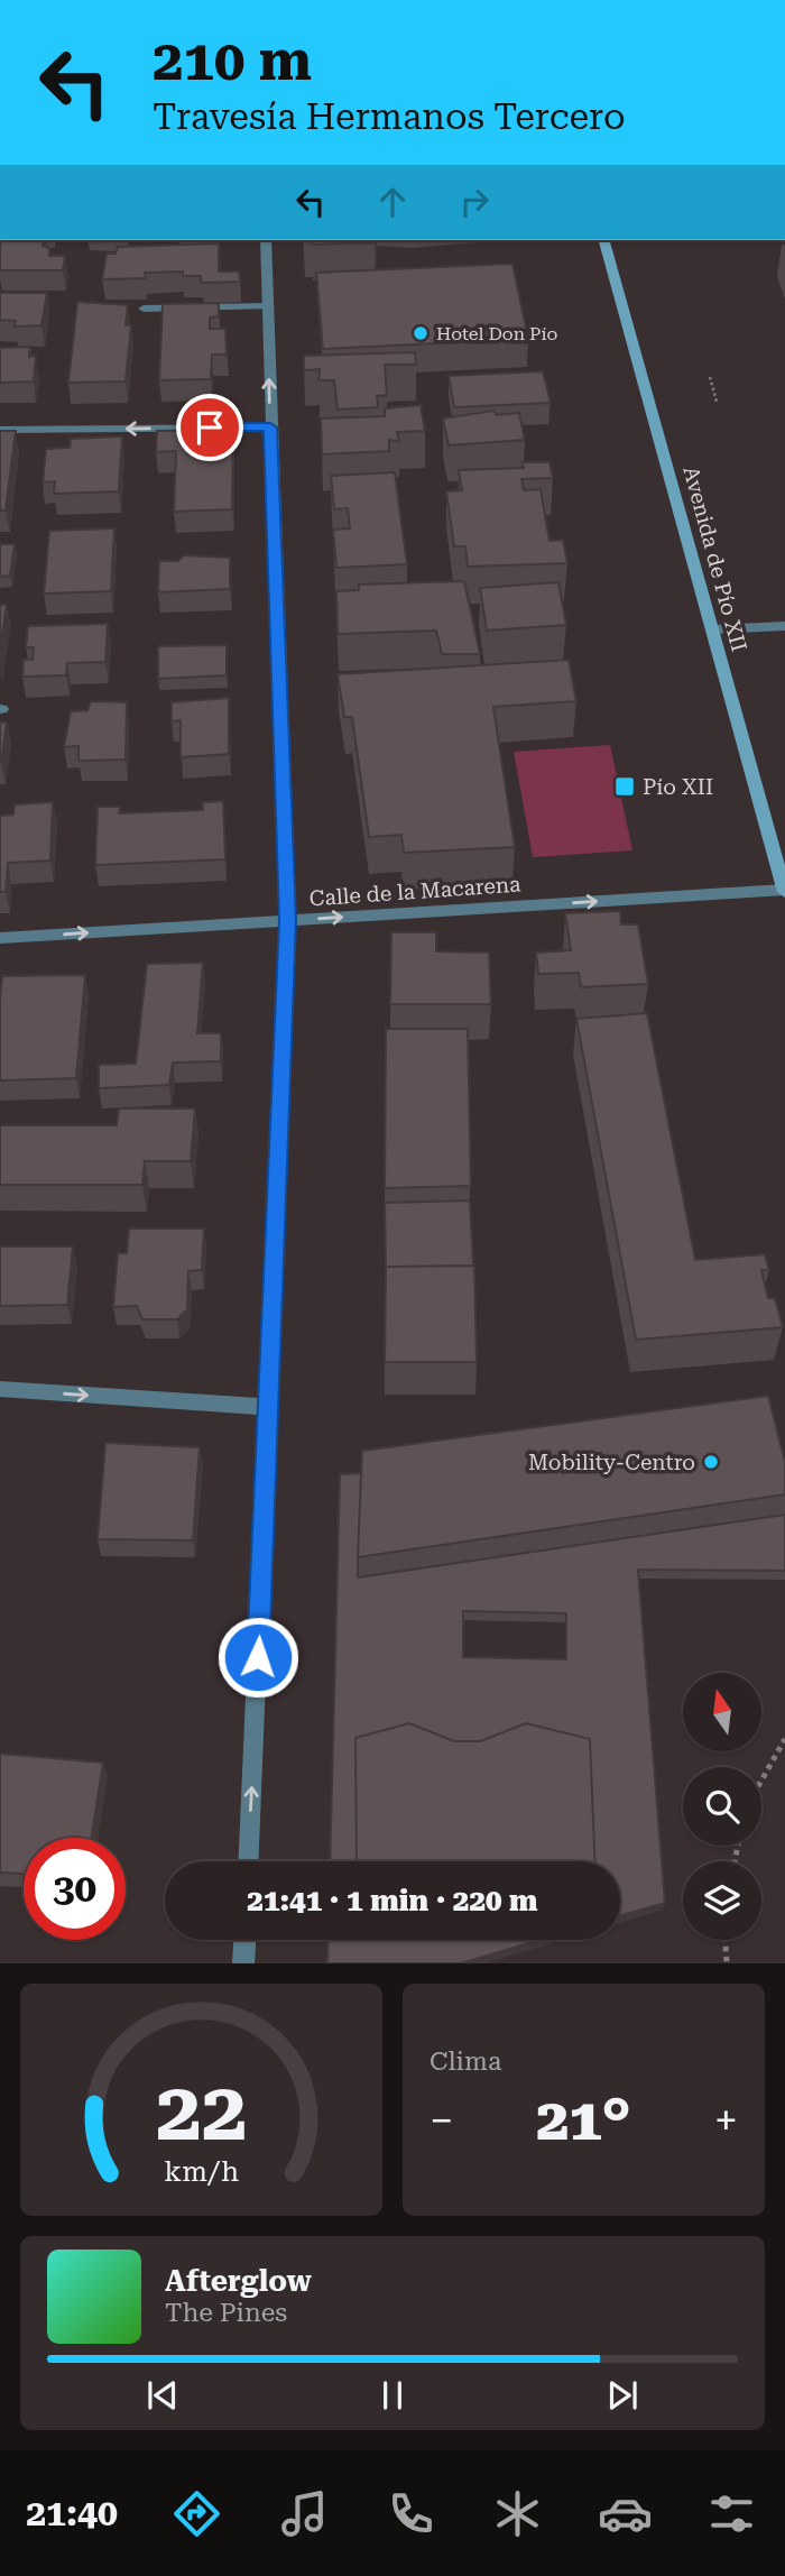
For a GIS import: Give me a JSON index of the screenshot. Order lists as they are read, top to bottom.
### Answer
{
  "streets": {
    "main road": ["Avenida de Pío XII"],
    "street": ["Calle de la Macarena"]
  },
  "crossings": [
    ["Avenida de Pío XII", "Calle de la Macarena"]
  ],
  "one_way": ["Calle de la Macarena"],
  "places": {
    "other": ["Hotel Don Pío", "Mobility-Centro"],
    "transit": ["Pío XII"]
  },
  "north": "top",
  "page": {
    "turn": ["210 m", "Travesía Hermanos Tercero"],
    "limit": "30",
    "trip": "21:41 · 1 min · 220 m",
    "tile": "Clima",
    "heat": ["−", "21°", "+"],
    "song": ["Afterglow", "The Pines"],
    "tabs": "21:40",
    "gauge": ["22", "km/h"]
  }
}
